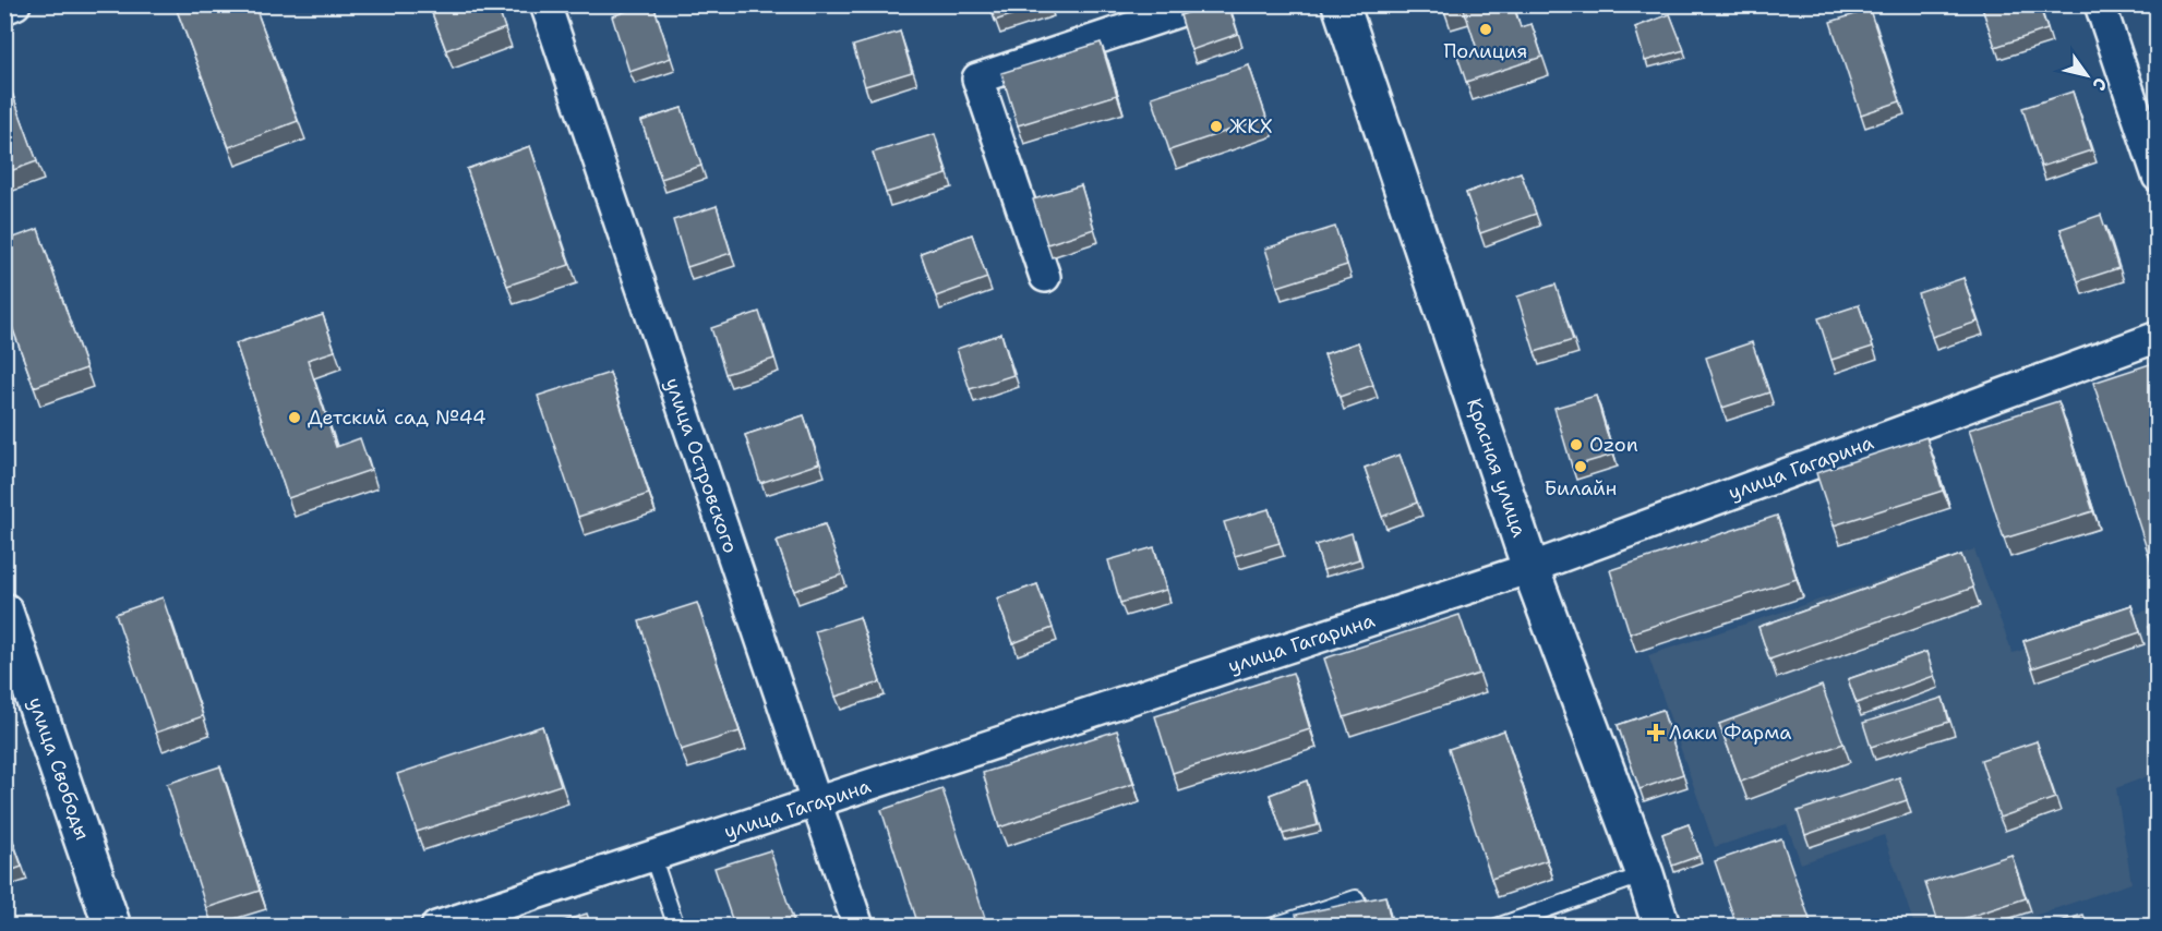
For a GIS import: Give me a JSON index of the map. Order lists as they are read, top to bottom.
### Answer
{
  "streets": {
    "street": [
      "улица Островского",
      "Красная улица",
      "улица Гагарина",
      "улица Свободы"
    ]
  },
  "crossings": [
    ["улица Островского", "улица Гагарина"],
    ["Красная улица", "улица Гагарина"]
  ],
  "places": {
    "other": [
      "Полиция",
      "ЖКХ",
      "Детский сад №44",
      "Ozon",
      "Билайн"
    ],
    "health": ["Лаки Фарма"]
  },
  "north": "bottom right"
}
